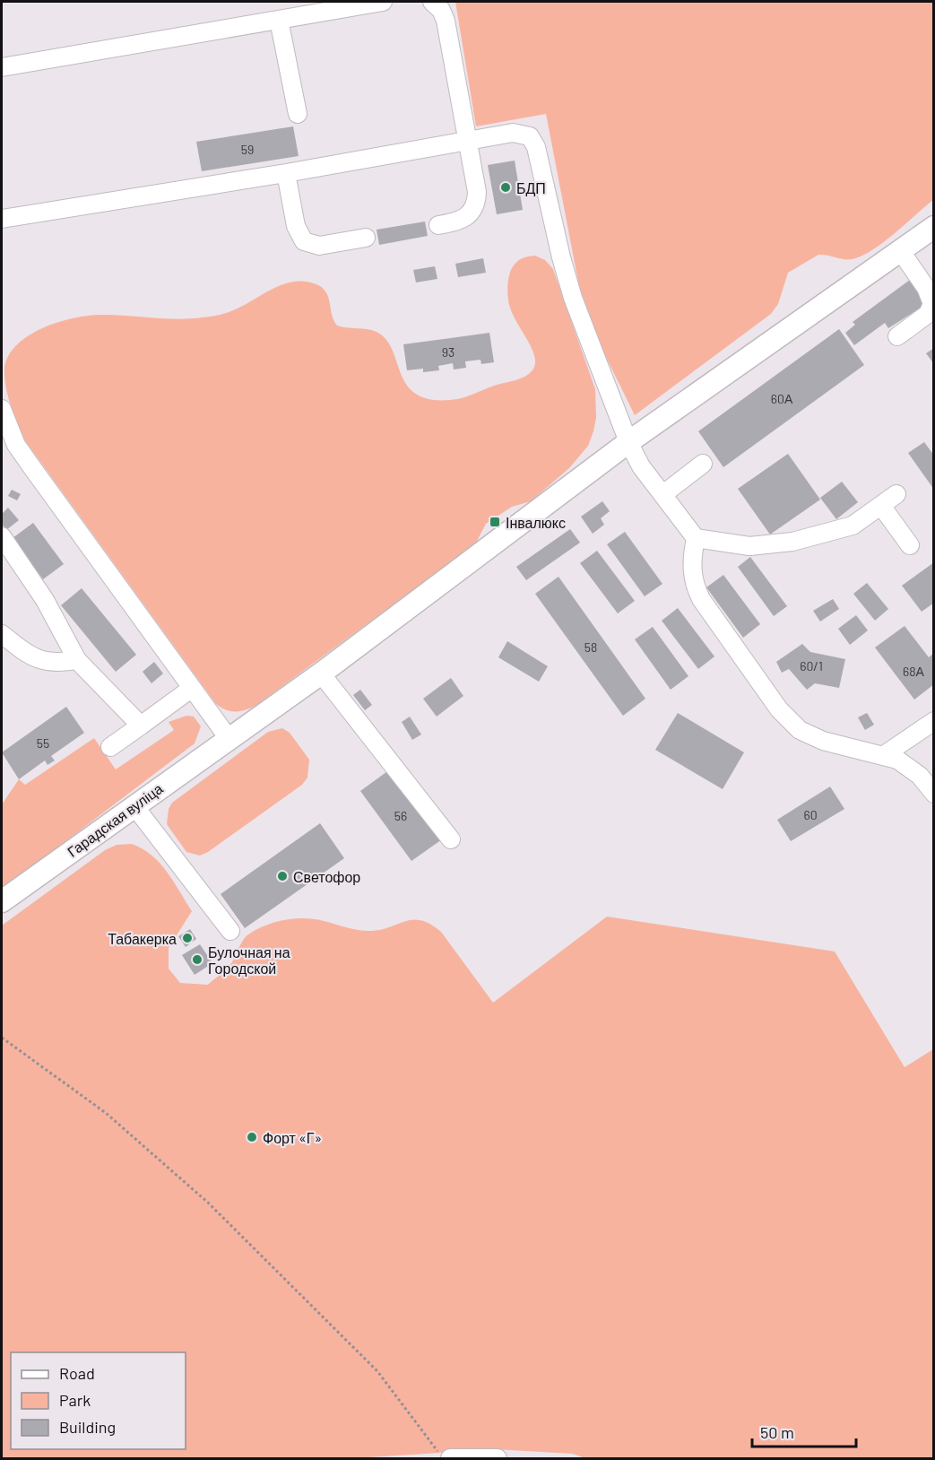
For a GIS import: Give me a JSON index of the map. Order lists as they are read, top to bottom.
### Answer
{
  "streets": {
    "main road": ["Гарадская вуліца"]
  },
  "places": {
    "other": [
      "БДП",
      "Светофор",
      "Табакерка",
      "Булочная на Городской",
      "Форт «Г»"
    ],
    "transit": ["Інвалюкс"]
  },
  "house_numbers": [
    "59",
    "93",
    "60А",
    "58",
    "60/1",
    "68А",
    "55",
    "60",
    "56"
  ],
  "legend": ["Road", "Park", "Building"],
  "scale_bar": "50 m"
}
